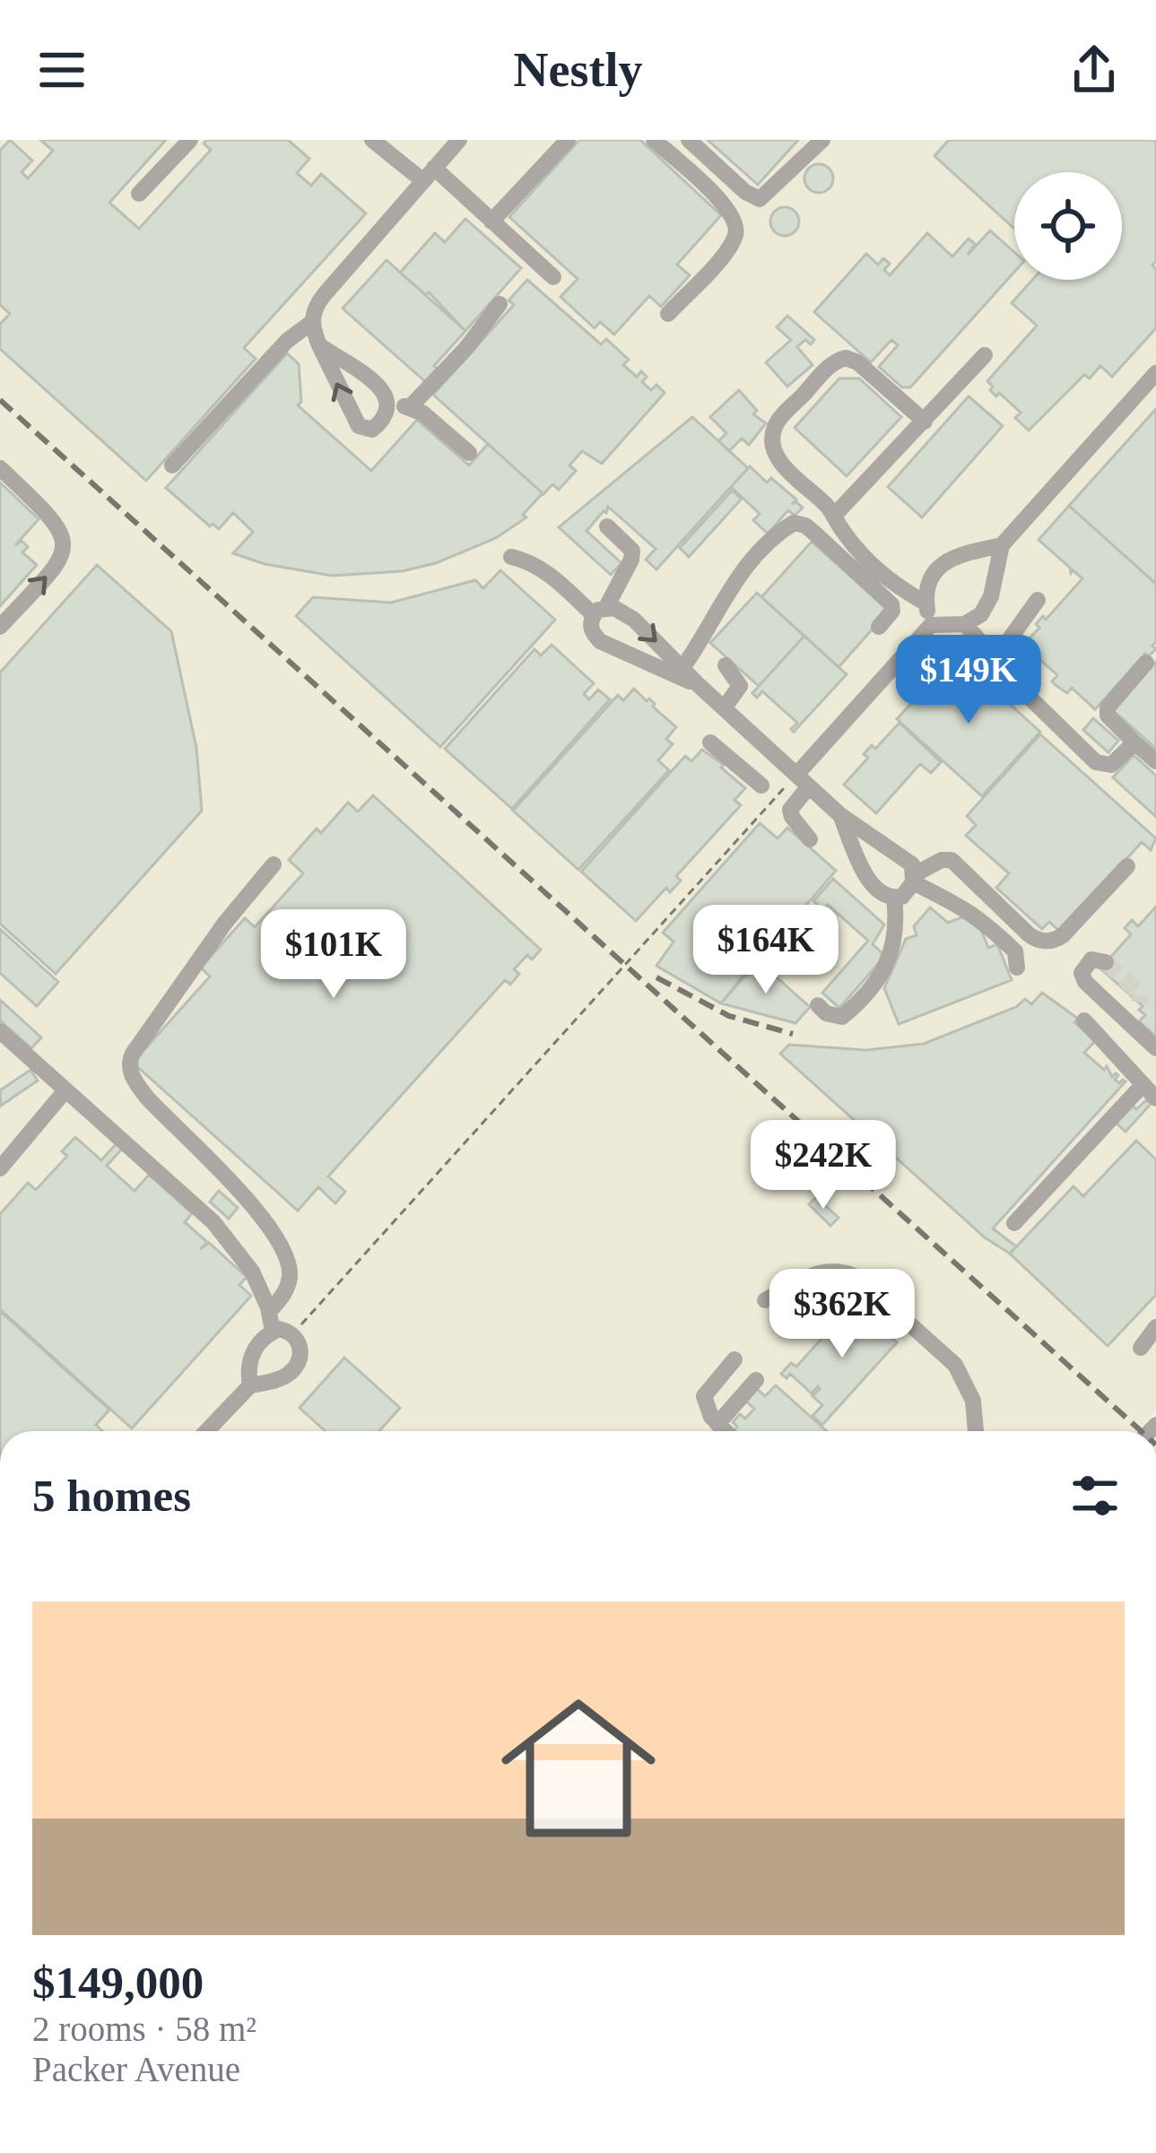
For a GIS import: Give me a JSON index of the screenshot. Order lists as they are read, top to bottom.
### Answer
{
  "page": {
    "header": "Nestly",
    "price": [
      "$149K",
      "$164K",
      "$101K",
      "$242K",
      "$362K"
    ],
    "heading": "5 homes",
    "list": [
      {
        "name": "$149,000",
        "note": "2 rooms · 58 m² · Packer Avenue"
      }
    ]
  }
}
